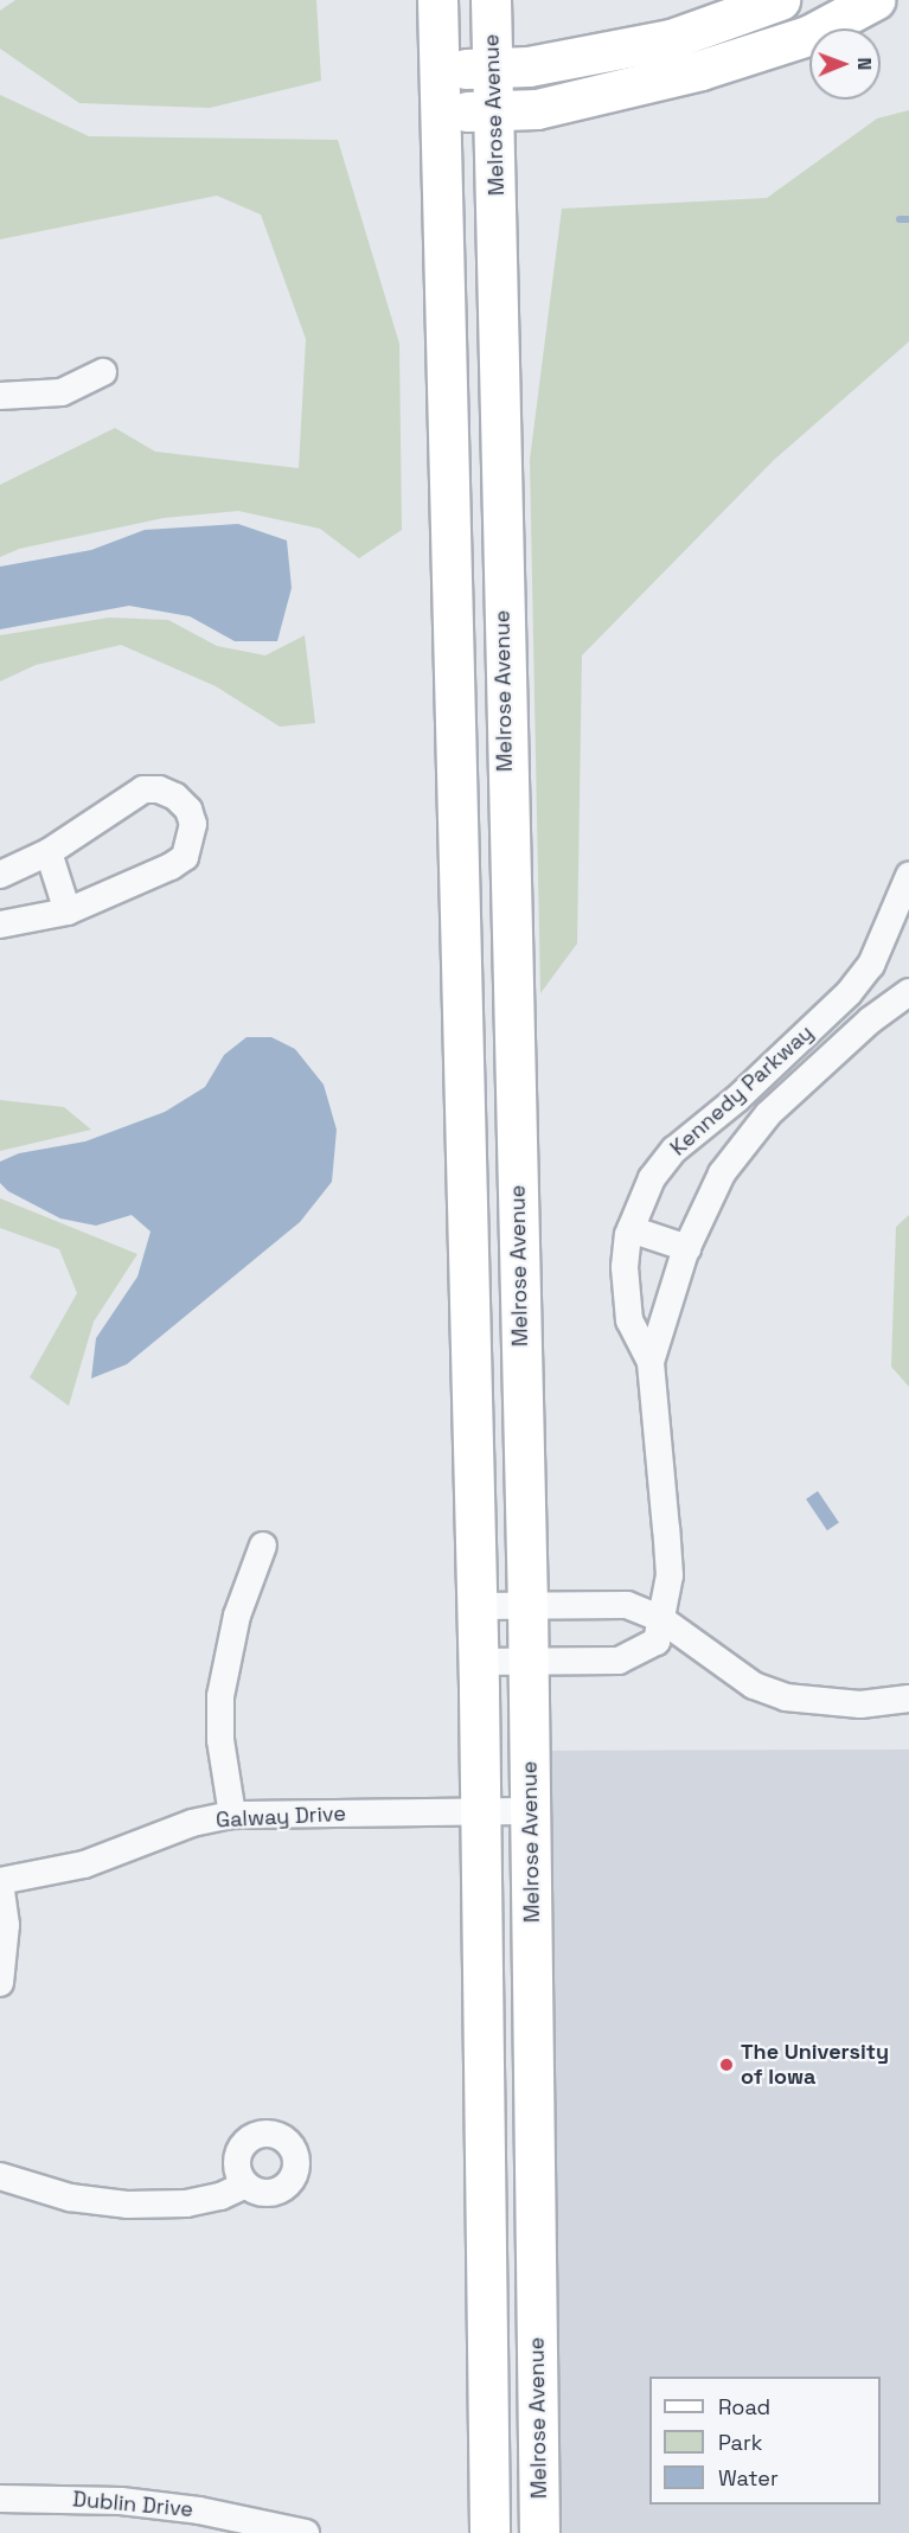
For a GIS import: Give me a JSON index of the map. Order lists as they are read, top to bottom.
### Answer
{
  "streets": {
    "main road": ["Melrose Avenue"],
    "street": ["Kennedy Parkway", "Galway Drive", "Dublin Drive"]
  },
  "crossings": [
    ["Melrose Avenue", "Kennedy Parkway"],
    ["Melrose Avenue", "Galway Drive"]
  ],
  "places": ["The University of Iowa"],
  "legend": ["Road", "Park", "Water"],
  "north": "right"
}
